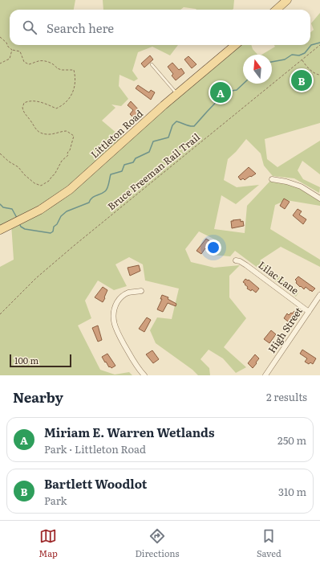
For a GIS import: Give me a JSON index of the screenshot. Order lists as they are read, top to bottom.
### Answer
{
  "streets": {
    "main road": ["Littleton Road"],
    "street": ["Lilac Lane", "High Street"],
    "path": ["Bruce Freeman Rail Trail"]
  },
  "crossings": [
    ["Lilac Lane", "High Street"]
  ],
  "scale_bar": "100 m",
  "north": "top",
  "page": {
    "search": "Search here",
    "pins": ["B", "A"],
    "scale": "100 m",
    "heading": ["Nearby", "2 results"],
    "list": [
      {
        "mark": "A",
        "name": "Miriam E. Warren Wetlands",
        "note": "Park · Littleton Road",
        "value": "250 m"
      },
      {
        "mark": "B",
        "name": "Bartlett Woodlot",
        "note": "Park",
        "value": "310 m"
      }
    ],
    "nav": ["Map", "Directions", "Saved"]
  }
}
